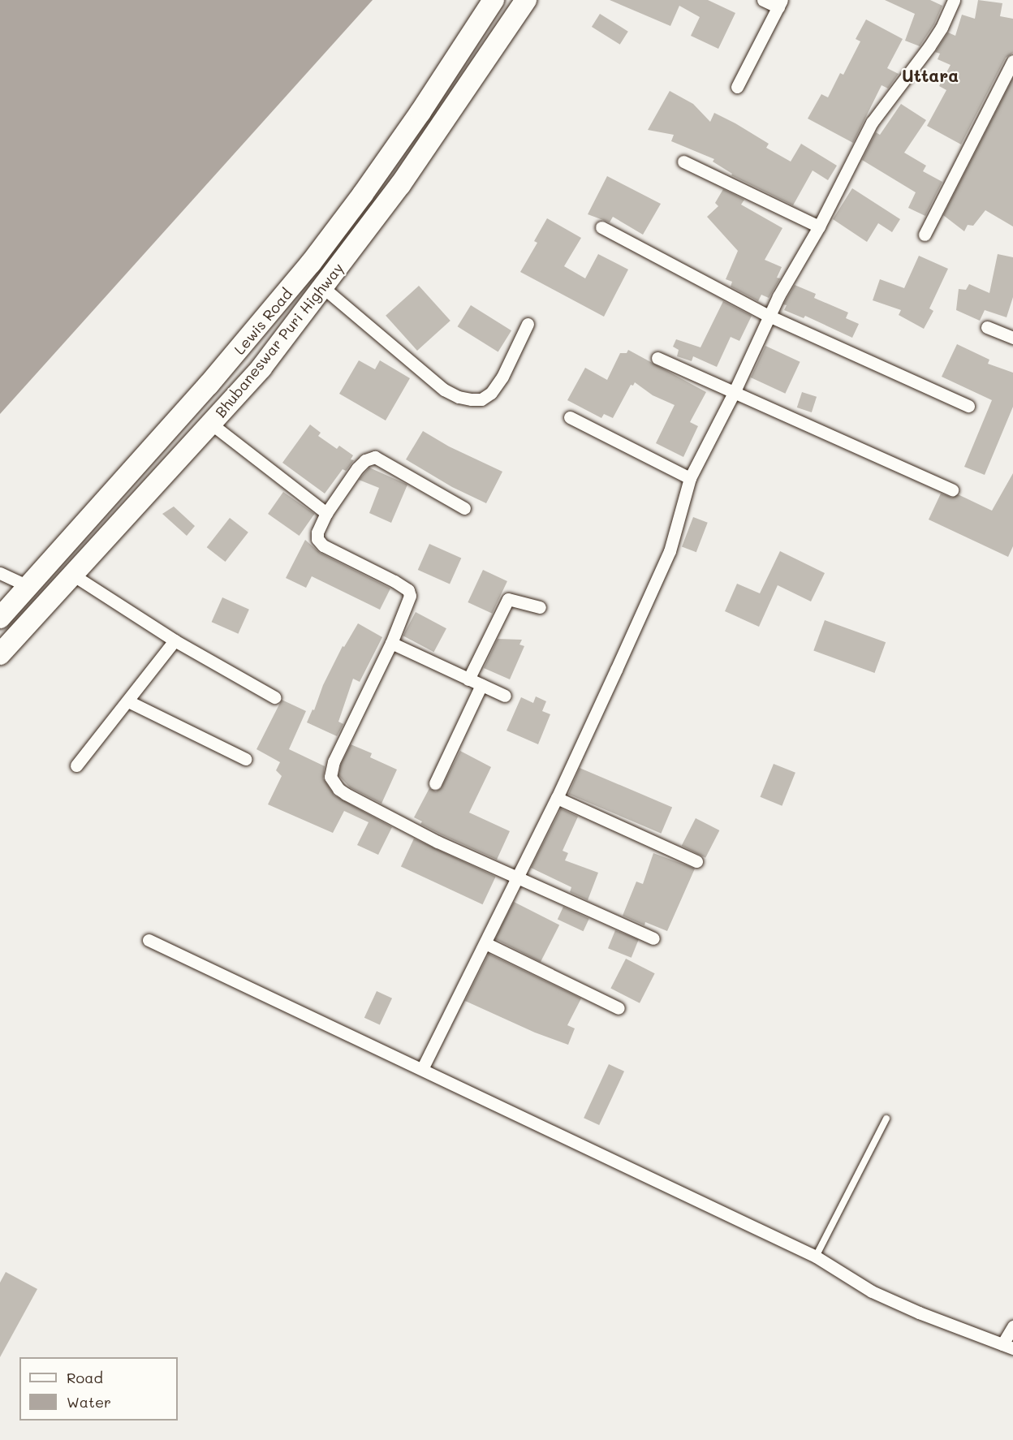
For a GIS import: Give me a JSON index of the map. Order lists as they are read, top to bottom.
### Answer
{
  "streets": {
    "highway": ["Lewis Road", "Bhubaneswar Puri Highway"]
  },
  "districts": ["Uttara"],
  "legend": ["Road", "Water"]
}
